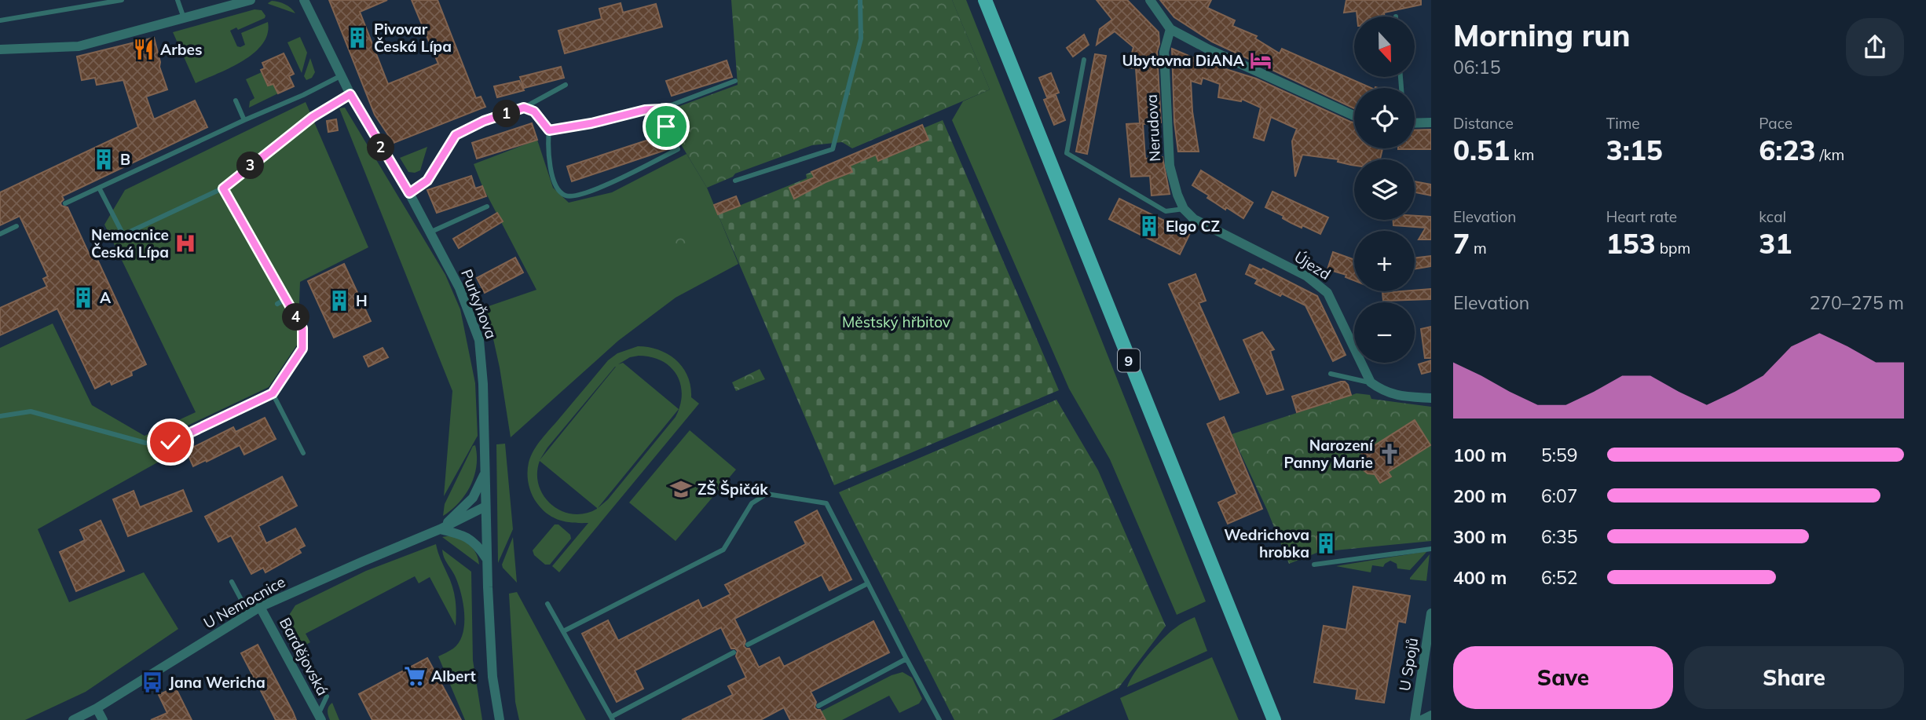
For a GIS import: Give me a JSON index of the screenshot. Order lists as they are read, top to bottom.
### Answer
{
  "streets": {
    "main road": ["9"],
    "street": [
      "Nerudova",
      "Újezd",
      "Purkyňova",
      "U Nemocnice",
      "Bardějovská",
      "U Spojů"
    ]
  },
  "crossings": [
    ["Nerudova", "Újezd"],
    ["Purkyňova", "U Nemocnice"],
    ["U Nemocnice", "Bardějovská"]
  ],
  "parks": ["Městský hřbitov"],
  "places": {
    "building": [
      "Pivovar Česká Lípa",
      "B",
      "Elgo CZ",
      "A",
      "H",
      "Wedrichova hrobka"
    ],
    "restaurant": ["Arbes"],
    "hotel": ["Ubytovna DiANA"],
    "hospital": ["Nemocnice Česká Lípa"],
    "church": ["Narození Panny Marie"],
    "school or university": ["ZŠ Špičák"],
    "supermarket": ["Albert"],
    "bus stop": ["Jana Wericha"]
  },
  "north": "bottom",
  "page": {
    "heading": ["Morning run", "06:15"],
    "map_buttons": ["+", "−"],
    "stats": [
      ["Distance", "0.51 km"],
      ["Time", "3:15"],
      ["Pace", "6:23 /km"],
      ["Elevation", "7 m"],
      ["Heart rate", "153 bpm"],
      ["kcal", "31"]
    ],
    "pins": [
      "1",
      "2",
      "3",
      "4"
    ],
    "chart": ["Elevation", "270–275 m"],
    "list": [
      {
        "name": "100 m",
        "note": "5:59"
      },
      {
        "name": "200 m",
        "note": "6:07"
      },
      {
        "name": "300 m",
        "note": "6:35"
      },
      {
        "name": "400 m",
        "note": "6:52"
      }
    ],
    "buttons": ["Save", "Share"]
  }
}
